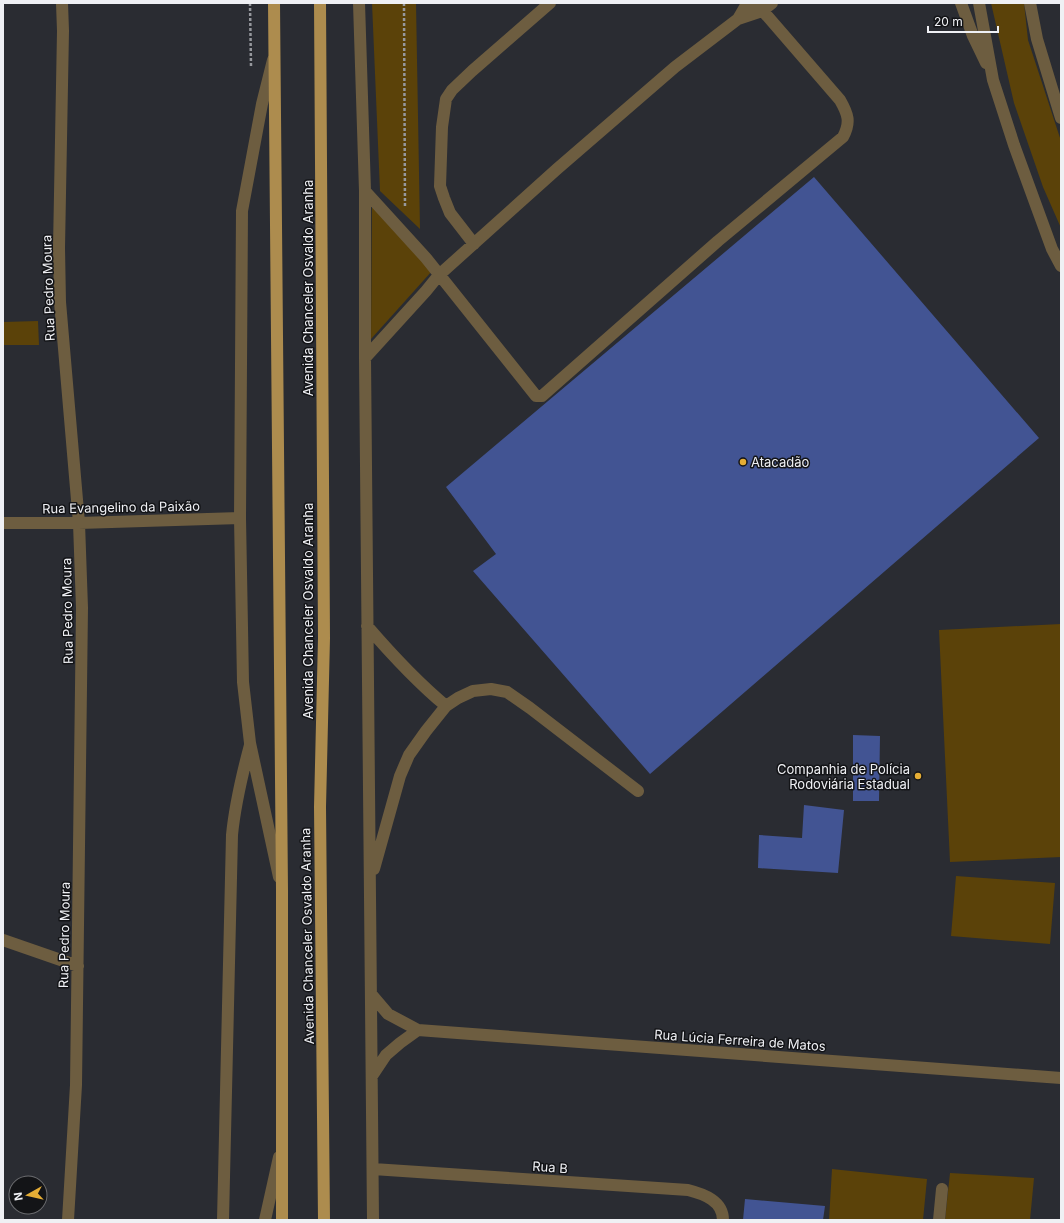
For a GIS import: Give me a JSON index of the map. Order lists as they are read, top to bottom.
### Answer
{
  "streets": {
    "main road": ["Avenida Chanceler Osvaldo Aranha"],
    "street": [
      "Rua Pedro Moura",
      "Rua Evangelino da Paixão",
      "Rua Lúcia Ferreira de Matos",
      "Rua B"
    ]
  },
  "crossings": [
    ["Rua Pedro Moura", "Rua Evangelino da Paixão"]
  ],
  "places": ["Atacadão", "Companhia de Polícia Rodoviária Estadual"],
  "scale_bar": "20 m",
  "north": "left"
}
